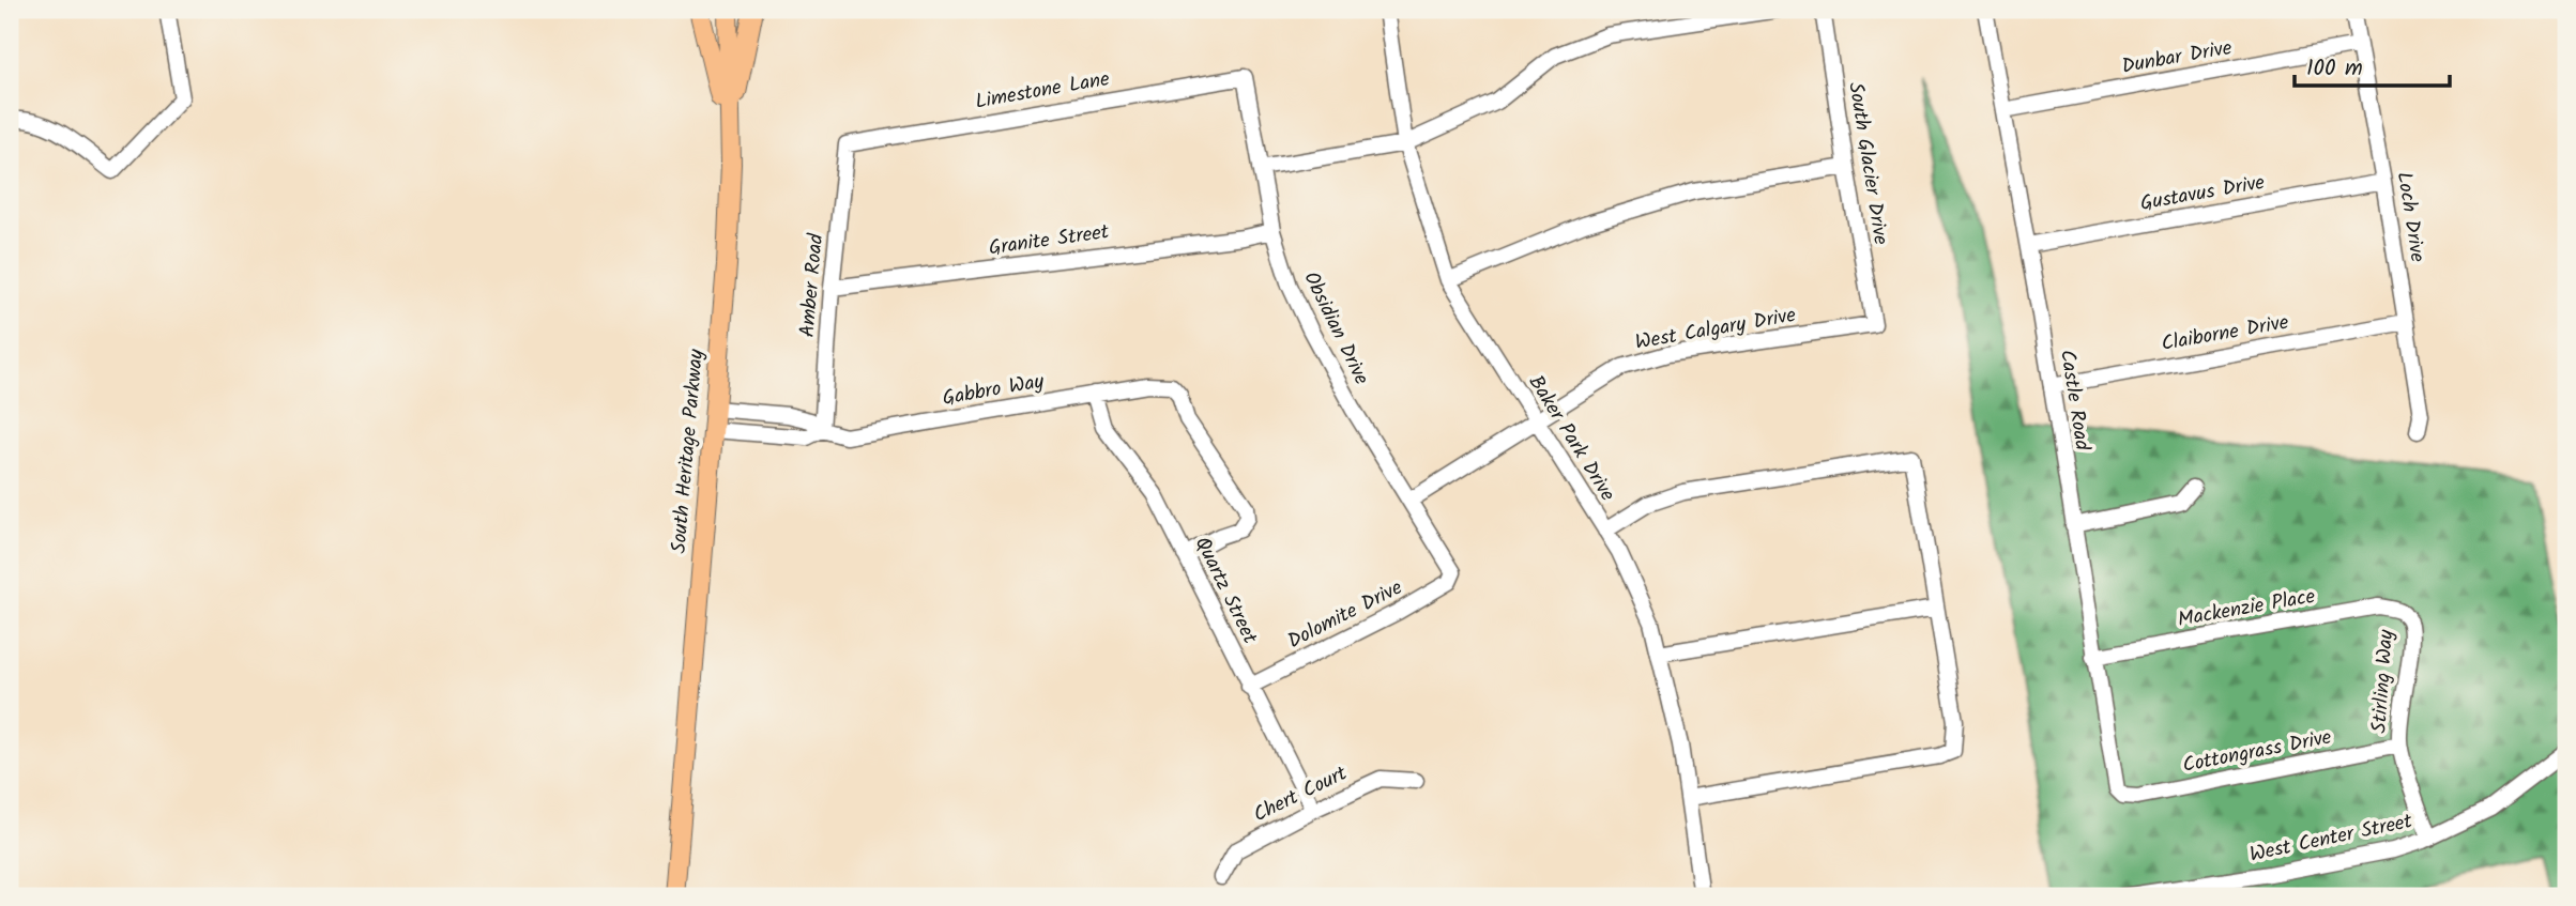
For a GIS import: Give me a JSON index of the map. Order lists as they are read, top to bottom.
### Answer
{
  "streets": {
    "main road": ["South Heritage Parkway"],
    "street": [
      "Dunbar Drive",
      "Limestone Lane",
      "South Glacier Drive",
      "Gustavus Drive",
      "Loch Drive",
      "Granite Street",
      "Amber Road",
      "Obsidian Drive",
      "West Calgary Drive",
      "Claiborne Drive",
      "Gabbro Way",
      "Castle Road",
      "Baker Park Drive",
      "Quartz Street",
      "Mackenzie Place",
      "Dolomite Drive",
      "Stirling Way",
      "Cottongrass Drive",
      "Chert Court",
      "West Center Street"
    ]
  },
  "crossings": [
    ["Dunbar Drive", "Loch Drive"],
    ["Dunbar Drive", "Castle Road"],
    ["Limestone Lane", "Amber Road"],
    ["Limestone Lane", "Obsidian Drive"],
    ["South Glacier Drive", "West Calgary Drive"],
    ["Gustavus Drive", "Loch Drive"],
    ["Gustavus Drive", "Castle Road"],
    ["Loch Drive", "Claiborne Drive"],
    ["Granite Street", "Amber Road"],
    ["Granite Street", "Obsidian Drive"],
    ["Amber Road", "Gabbro Way"],
    ["Obsidian Drive", "West Calgary Drive"],
    ["Obsidian Drive", "Dolomite Drive"],
    ["West Calgary Drive", "Baker Park Drive"],
    ["Claiborne Drive", "Castle Road"],
    ["Gabbro Way", "South Heritage Parkway"],
    ["Gabbro Way", "Quartz Street"],
    ["Castle Road", "Mackenzie Place"],
    ["Castle Road", "Cottongrass Drive"],
    ["Quartz Street", "Dolomite Drive"],
    ["Quartz Street", "Chert Court"],
    ["Mackenzie Place", "Stirling Way"],
    ["Stirling Way", "Cottongrass Drive"],
    ["Stirling Way", "West Center Street"]
  ],
  "scale_bar": "100 m"
}
